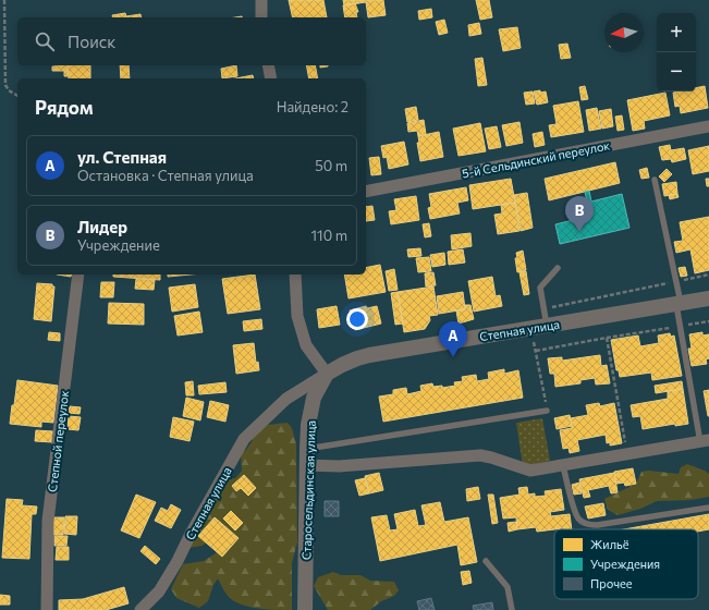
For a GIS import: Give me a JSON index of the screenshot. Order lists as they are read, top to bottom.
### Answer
{
  "streets": {
    "street": [
      "5-й Сельдинский переулок",
      "Степная улица",
      "Степной переулок",
      "Старосельдинская улица"
    ]
  },
  "crossings": [
    ["Степная улица", "Старосельдинская улица"]
  ],
  "legend": ["Жильё", "Учреждения", "Прочее"],
  "north": "left",
  "page": {
    "map_buttons": ["+", "−"],
    "search": "Поиск",
    "heading": ["Рядом", "Найдено: 2"],
    "list": [
      {
        "mark": "A",
        "name": "ул. Степная",
        "note": "Остановка · Степная улица",
        "value": "50 m"
      },
      {
        "mark": "B",
        "name": "Лидер",
        "note": "Учреждение",
        "value": "110 m"
      }
    ],
    "pins": ["B", "A"]
  }
}
